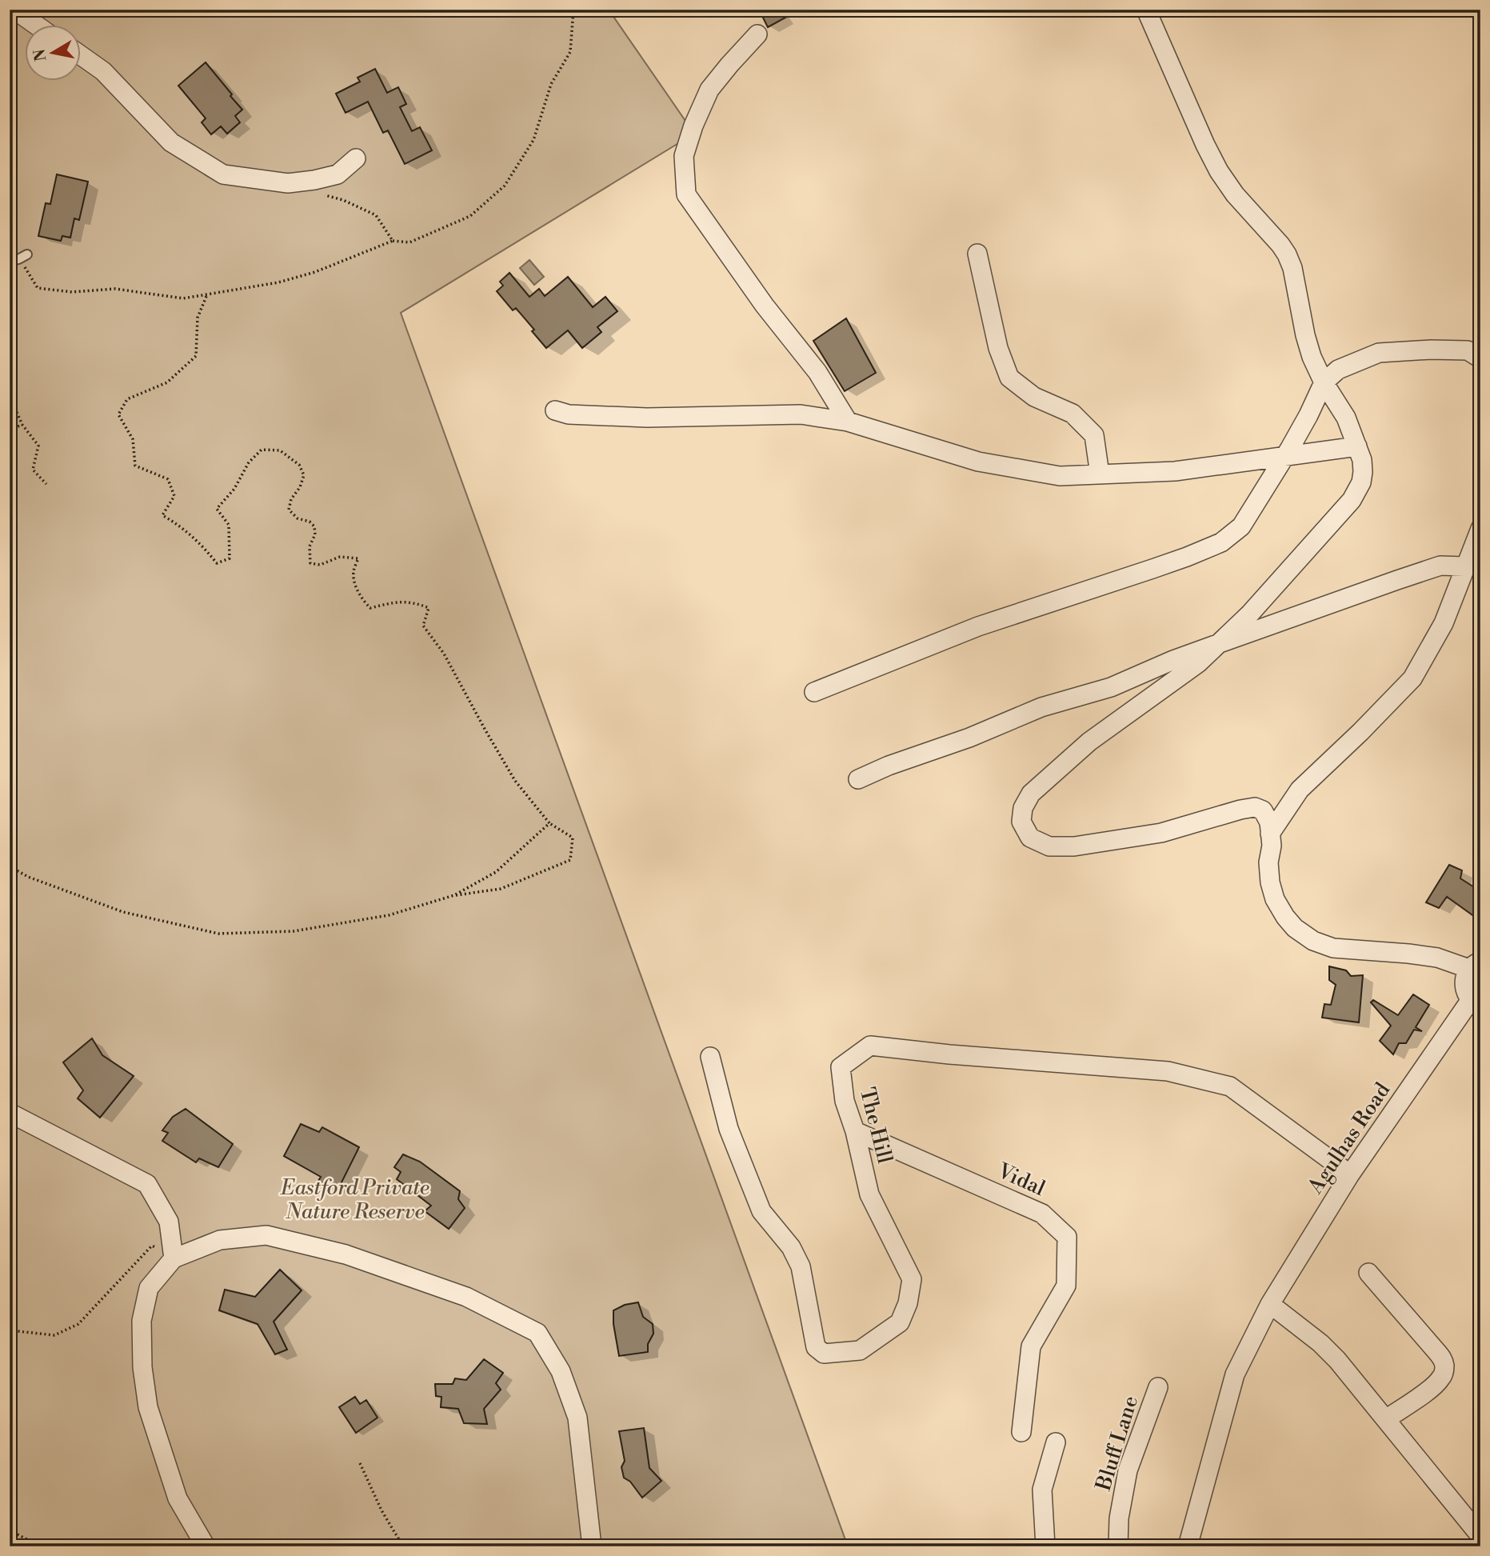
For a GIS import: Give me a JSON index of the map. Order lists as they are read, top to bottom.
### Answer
{
  "streets": {
    "street": [
      "The Hill",
      "Agulhas Road",
      "Vidal",
      "Bluff Lane"
    ]
  },
  "crossings": [
    ["The Hill", "Agulhas Road"],
    ["The Hill", "Vidal"]
  ],
  "parks": ["Eastford Private Nature Reserve"],
  "north": "left"
}
